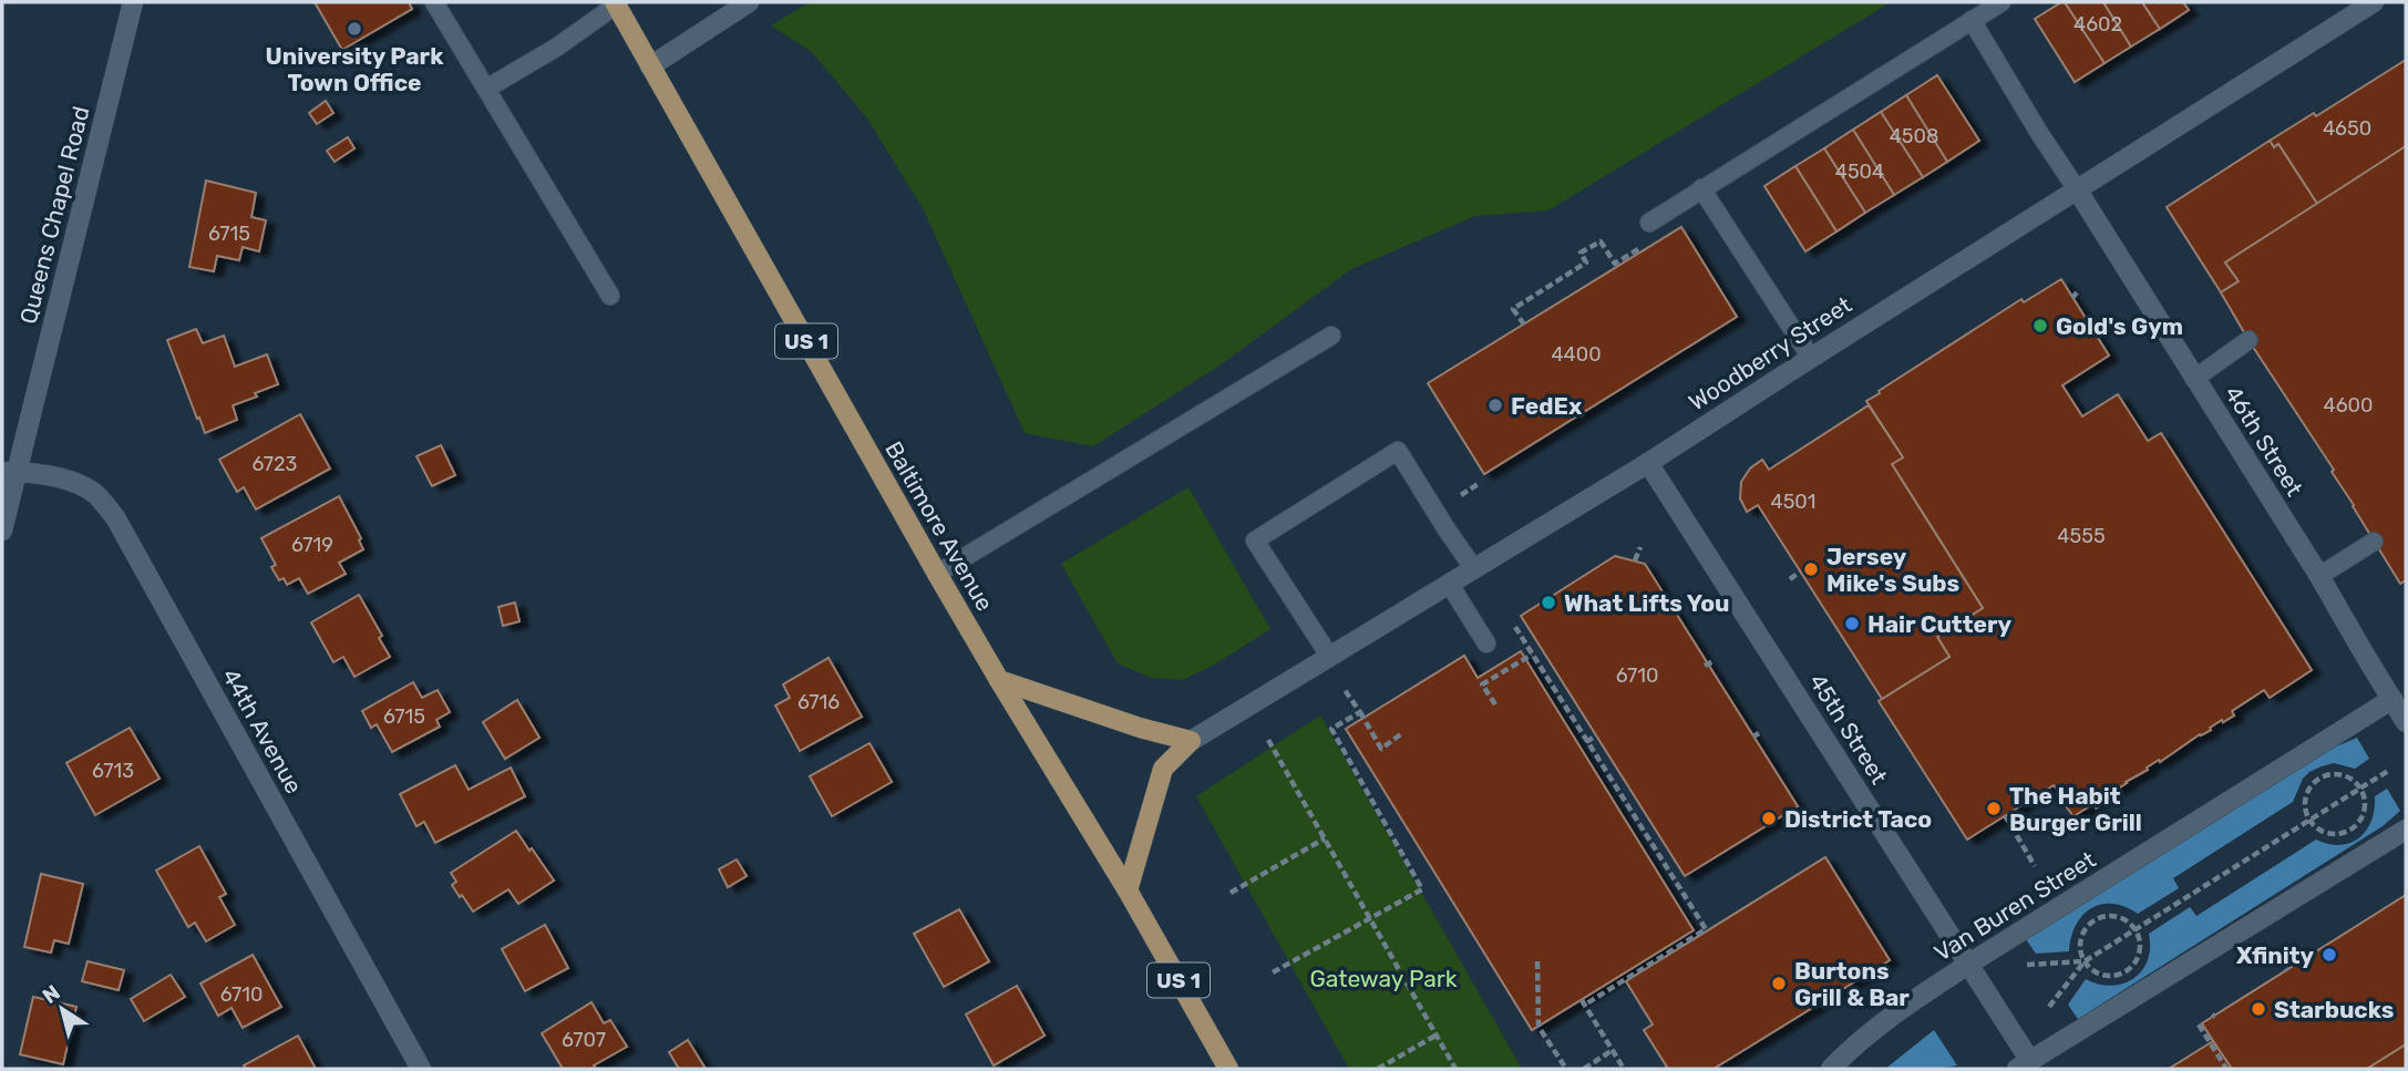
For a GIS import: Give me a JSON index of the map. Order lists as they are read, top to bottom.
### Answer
{
  "streets": {
    "main road": ["US 1", "Baltimore Avenue"],
    "street": [
      "Queens Chapel Road",
      "Woodberry Street",
      "46th Street",
      "45th Street",
      "44th Avenue",
      "Van Buren Street"
    ]
  },
  "crossings": [
    ["Queens Chapel Road", "44th Avenue"],
    ["Woodberry Street", "46th Street"],
    ["Woodberry Street", "45th Street"],
    ["46th Street", "Van Buren Street"],
    ["45th Street", "Van Buren Street"]
  ],
  "parks": ["Gateway Park"],
  "places": [
    "University Park Town Office",
    "Gold's Gym",
    "FedEx",
    "Jersey Mike's Subs",
    "What Lifts You",
    "Hair Cuttery",
    "The Habit Burger Grill",
    "District Taco",
    "Xfinity",
    "Burtons Grill & Bar",
    "Starbucks"
  ],
  "house_numbers": [
    "4602",
    "4650",
    "4508",
    "4504",
    "6715",
    "4400",
    "4600",
    "6723",
    "4501",
    "4555",
    "6719",
    "6710",
    "6716",
    "6715",
    "6713",
    "6710",
    "6707"
  ],
  "north": "top left"
}
